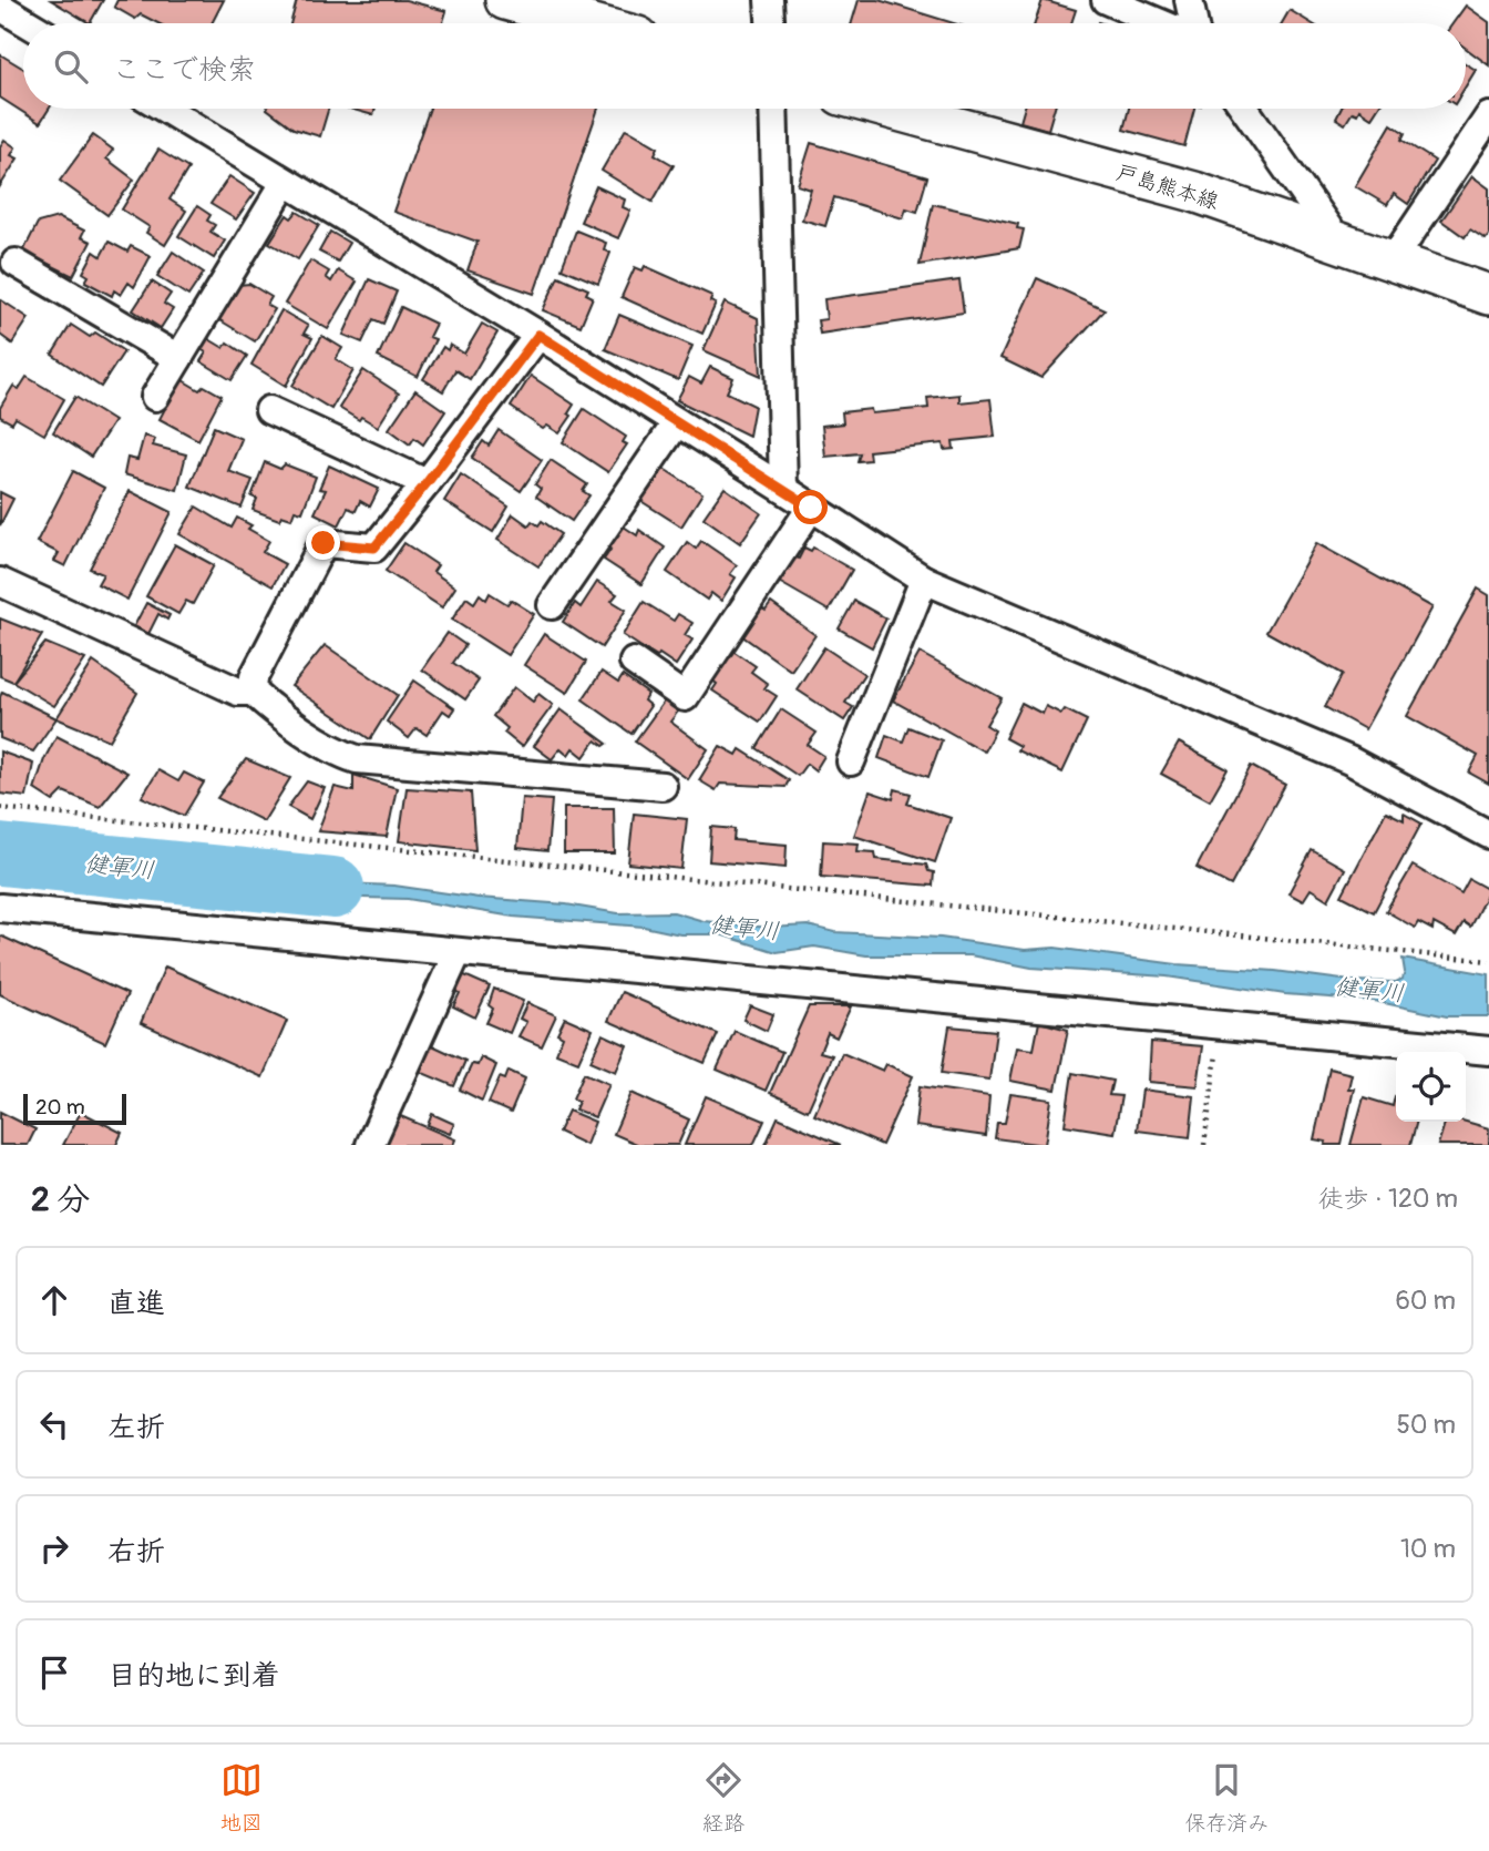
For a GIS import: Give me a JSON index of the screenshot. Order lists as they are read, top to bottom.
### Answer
{
  "streets": {
    "main road": ["戸島熊本線"]
  },
  "water": ["健軍川"],
  "scale_bar": "20 m",
  "page": {
    "search": "ここで検索",
    "scale": "20 m",
    "heading": ["2 分", "徒歩 · 120 m"],
    "list": [
      ["直進", "60 m"],
      ["左折", "50 m"],
      ["右折", "10 m"],
      "目的地に到着"
    ],
    "nav": ["地図", "経路", "保存済み"]
  }
}
